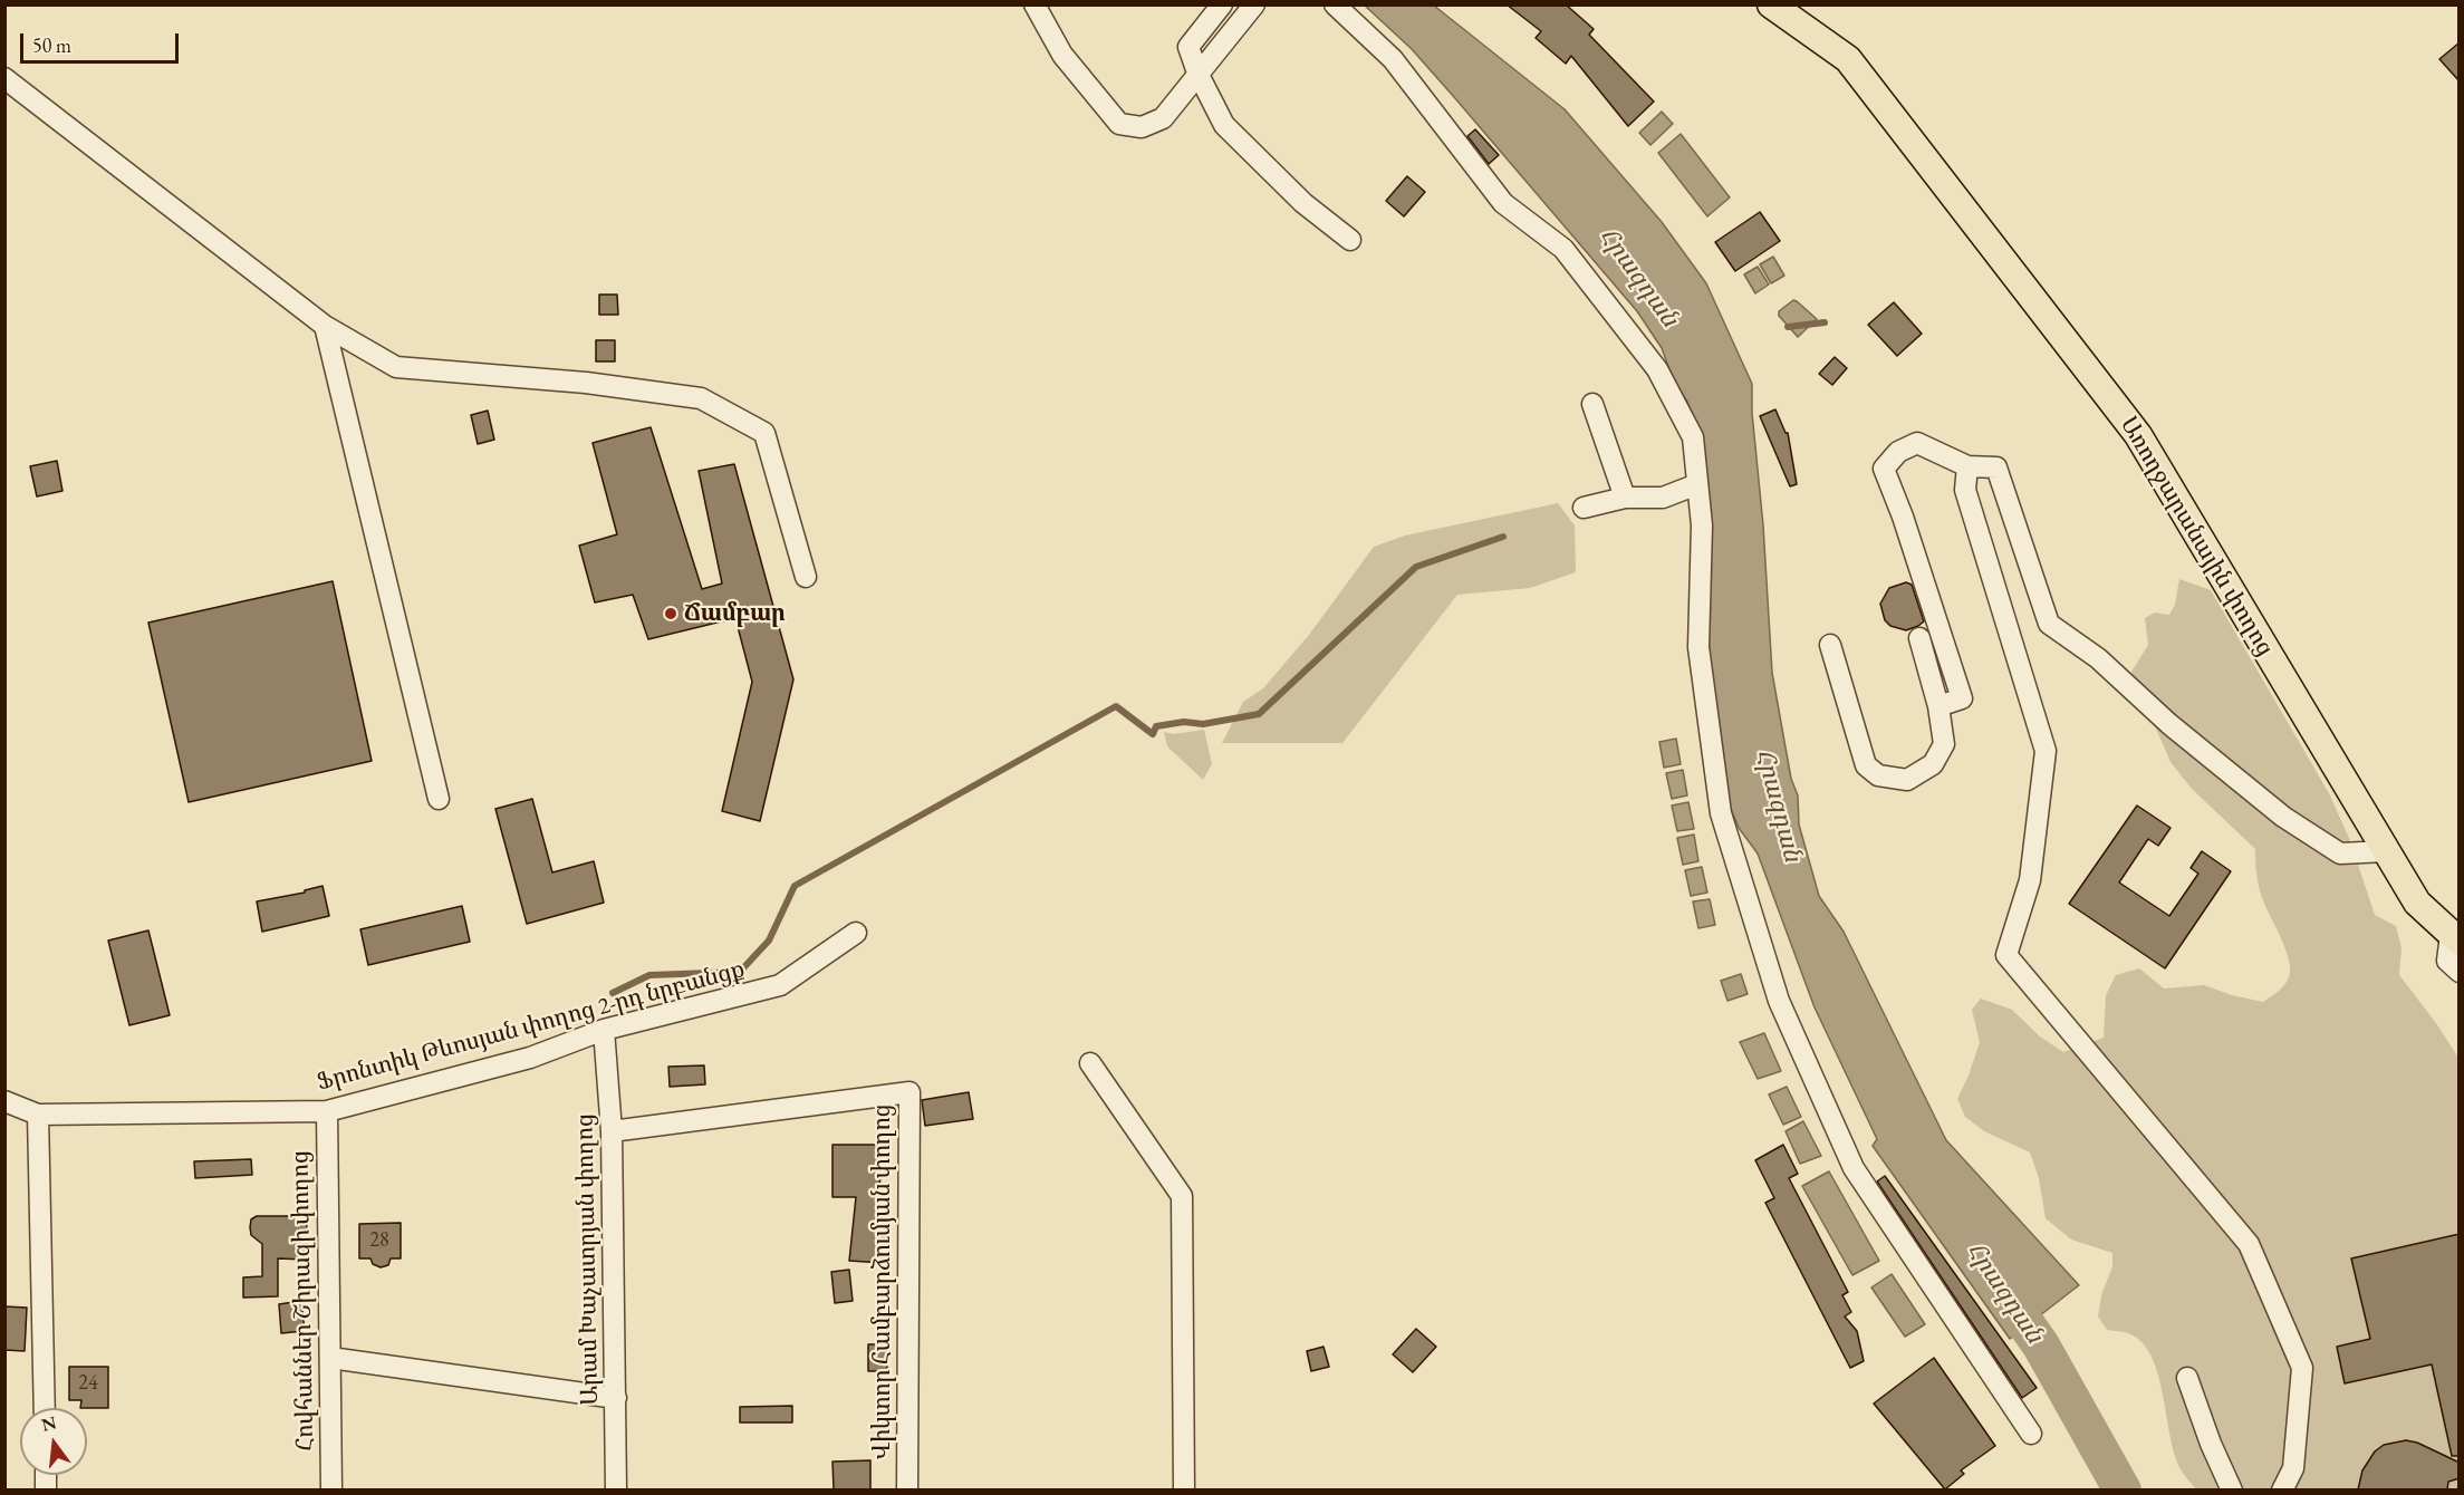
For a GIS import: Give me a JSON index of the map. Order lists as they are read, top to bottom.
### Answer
{
  "streets": {
    "main road": ["Առողջարանային փողոց"],
    "street": [
      "Ֆրոնտիկ Թևոսյան փողոց 2-րդ նրբանցք",
      "Արամ Խաչատրյան փողոց",
      "Վիկտոր Համբարձումյան փողոց",
      "Հովհաններ Շիրազի փողոց"
    ]
  },
  "crossings": [
    ["Ֆրոնտիկ Թևոսյան փողոց 2-րդ նրբանցք", "Արամ Խաչատրյան փողոց"],
    ["Ֆրոնտիկ Թևոսյան փողոց 2-րդ նրբանցք", "Հովհաններ Շիրազի փողոց"],
    ["Արամ Խաչատրյան փողոց", "Վիկտոր Համբարձումյան փողոց"]
  ],
  "water": ["Հրազդան"],
  "places": ["Ճամբար"],
  "house_numbers": ["28", "24"],
  "scale_bar": "50 m",
  "north": "top"
}
